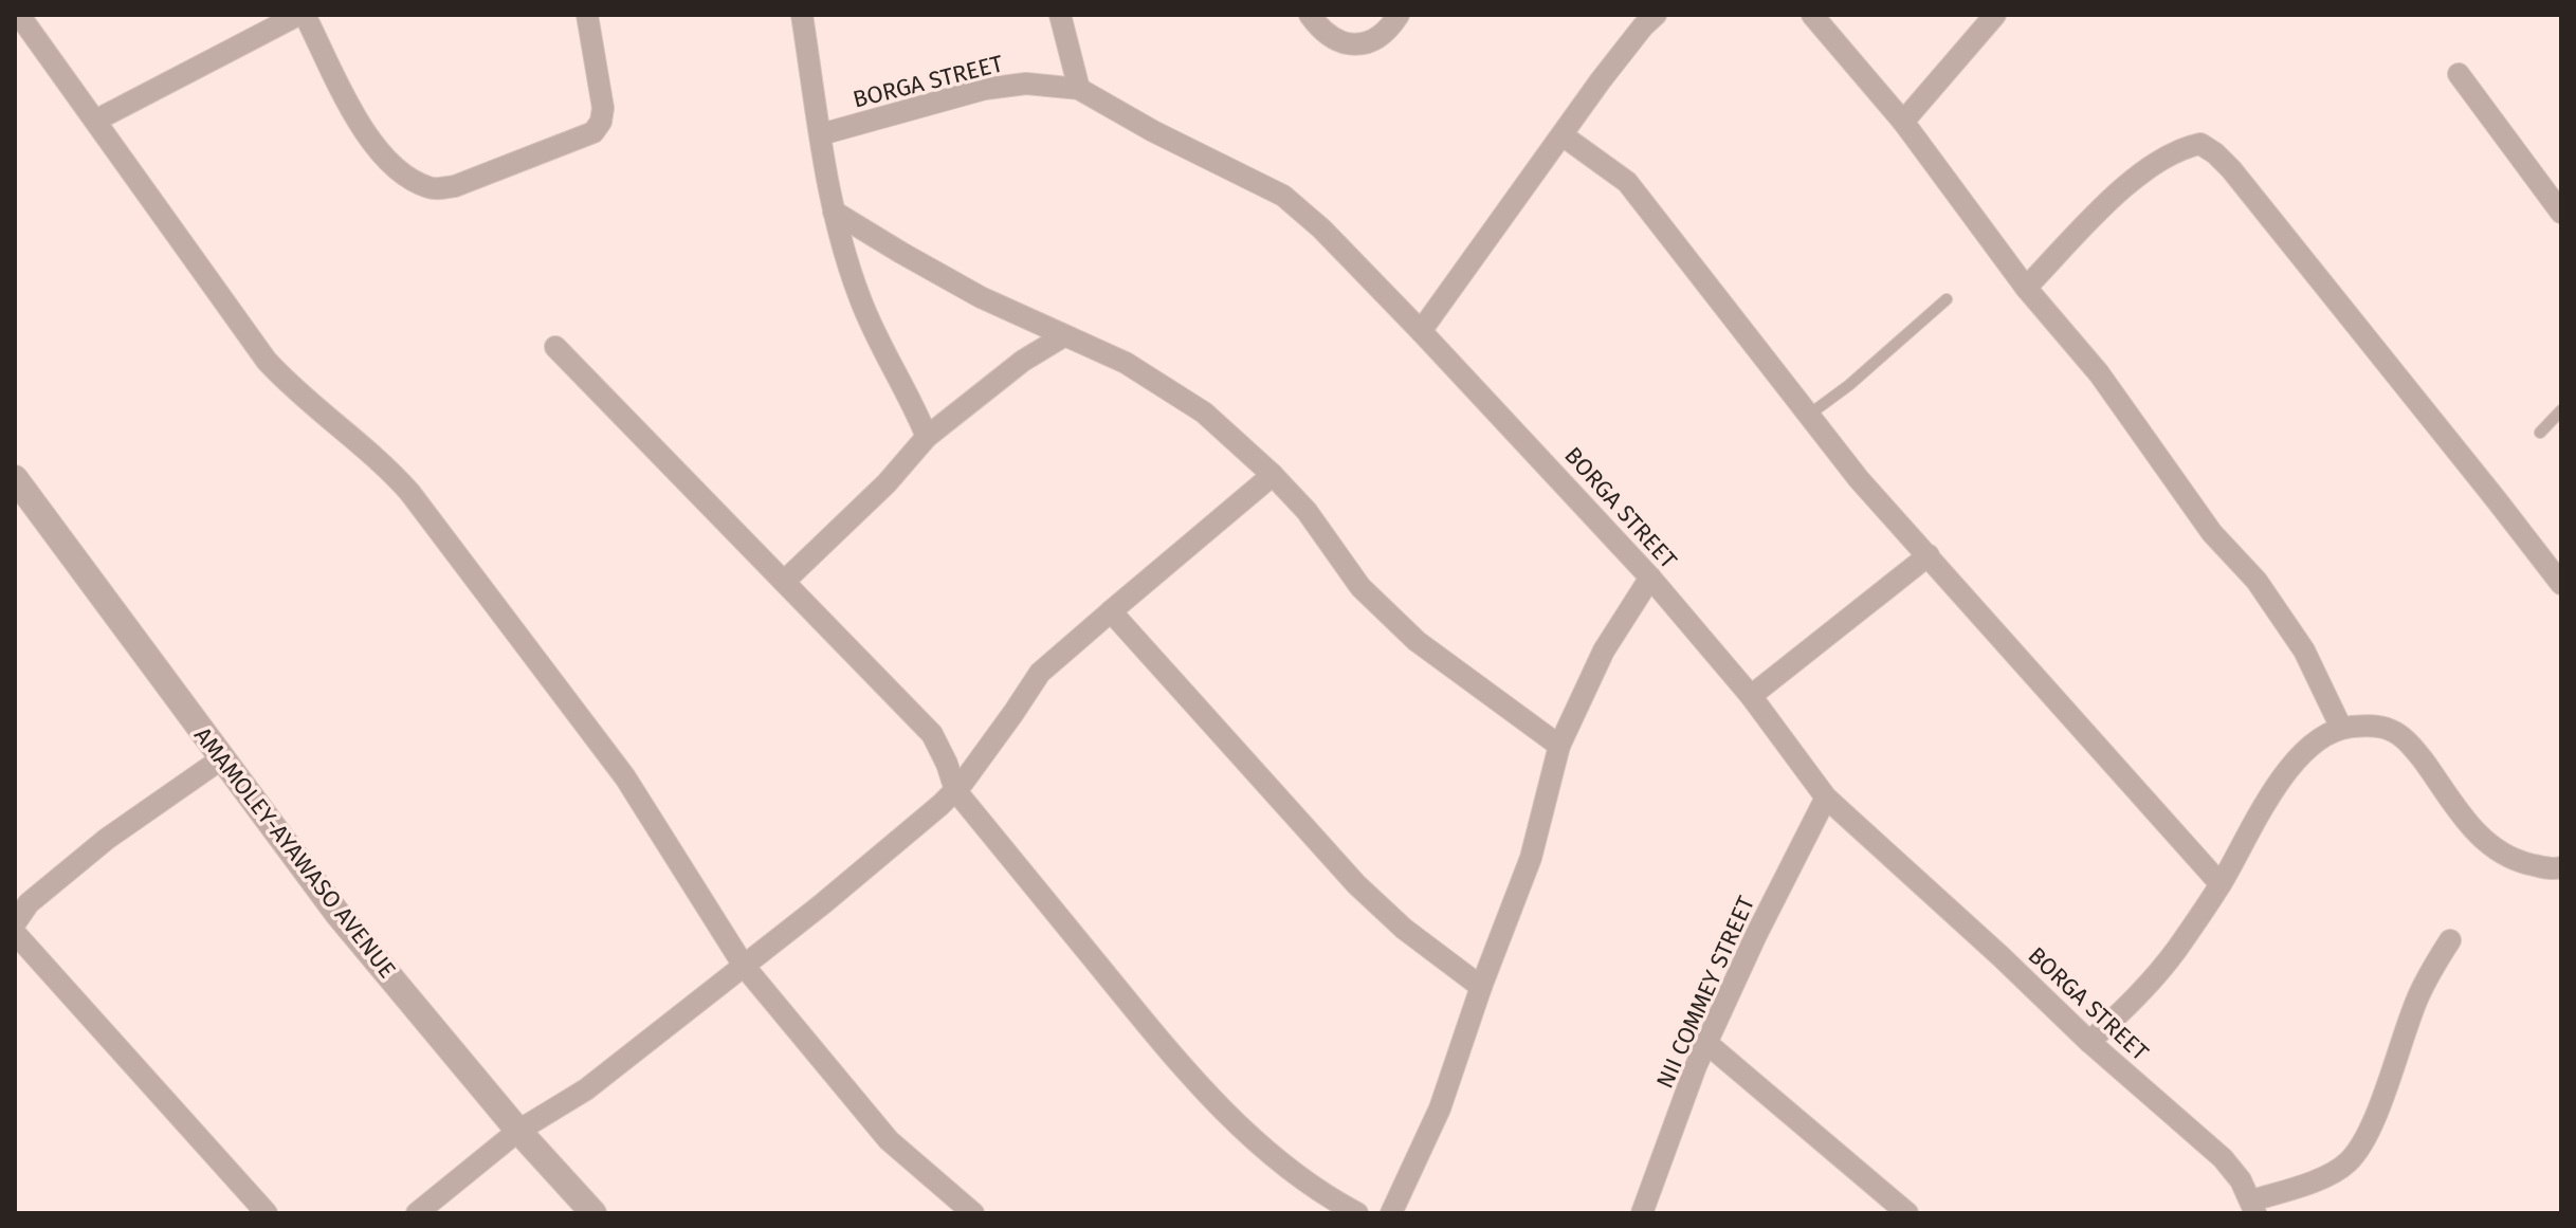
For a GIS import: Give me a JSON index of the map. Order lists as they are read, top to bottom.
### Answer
{
  "streets": {
    "street": ["BORGA STREET", "AMAMOLEY-AYAWASO AVENUE", "NII COMMEY STREET"]
  },
  "crossings": [
    ["BORGA STREET", "NII COMMEY STREET"]
  ]
}
